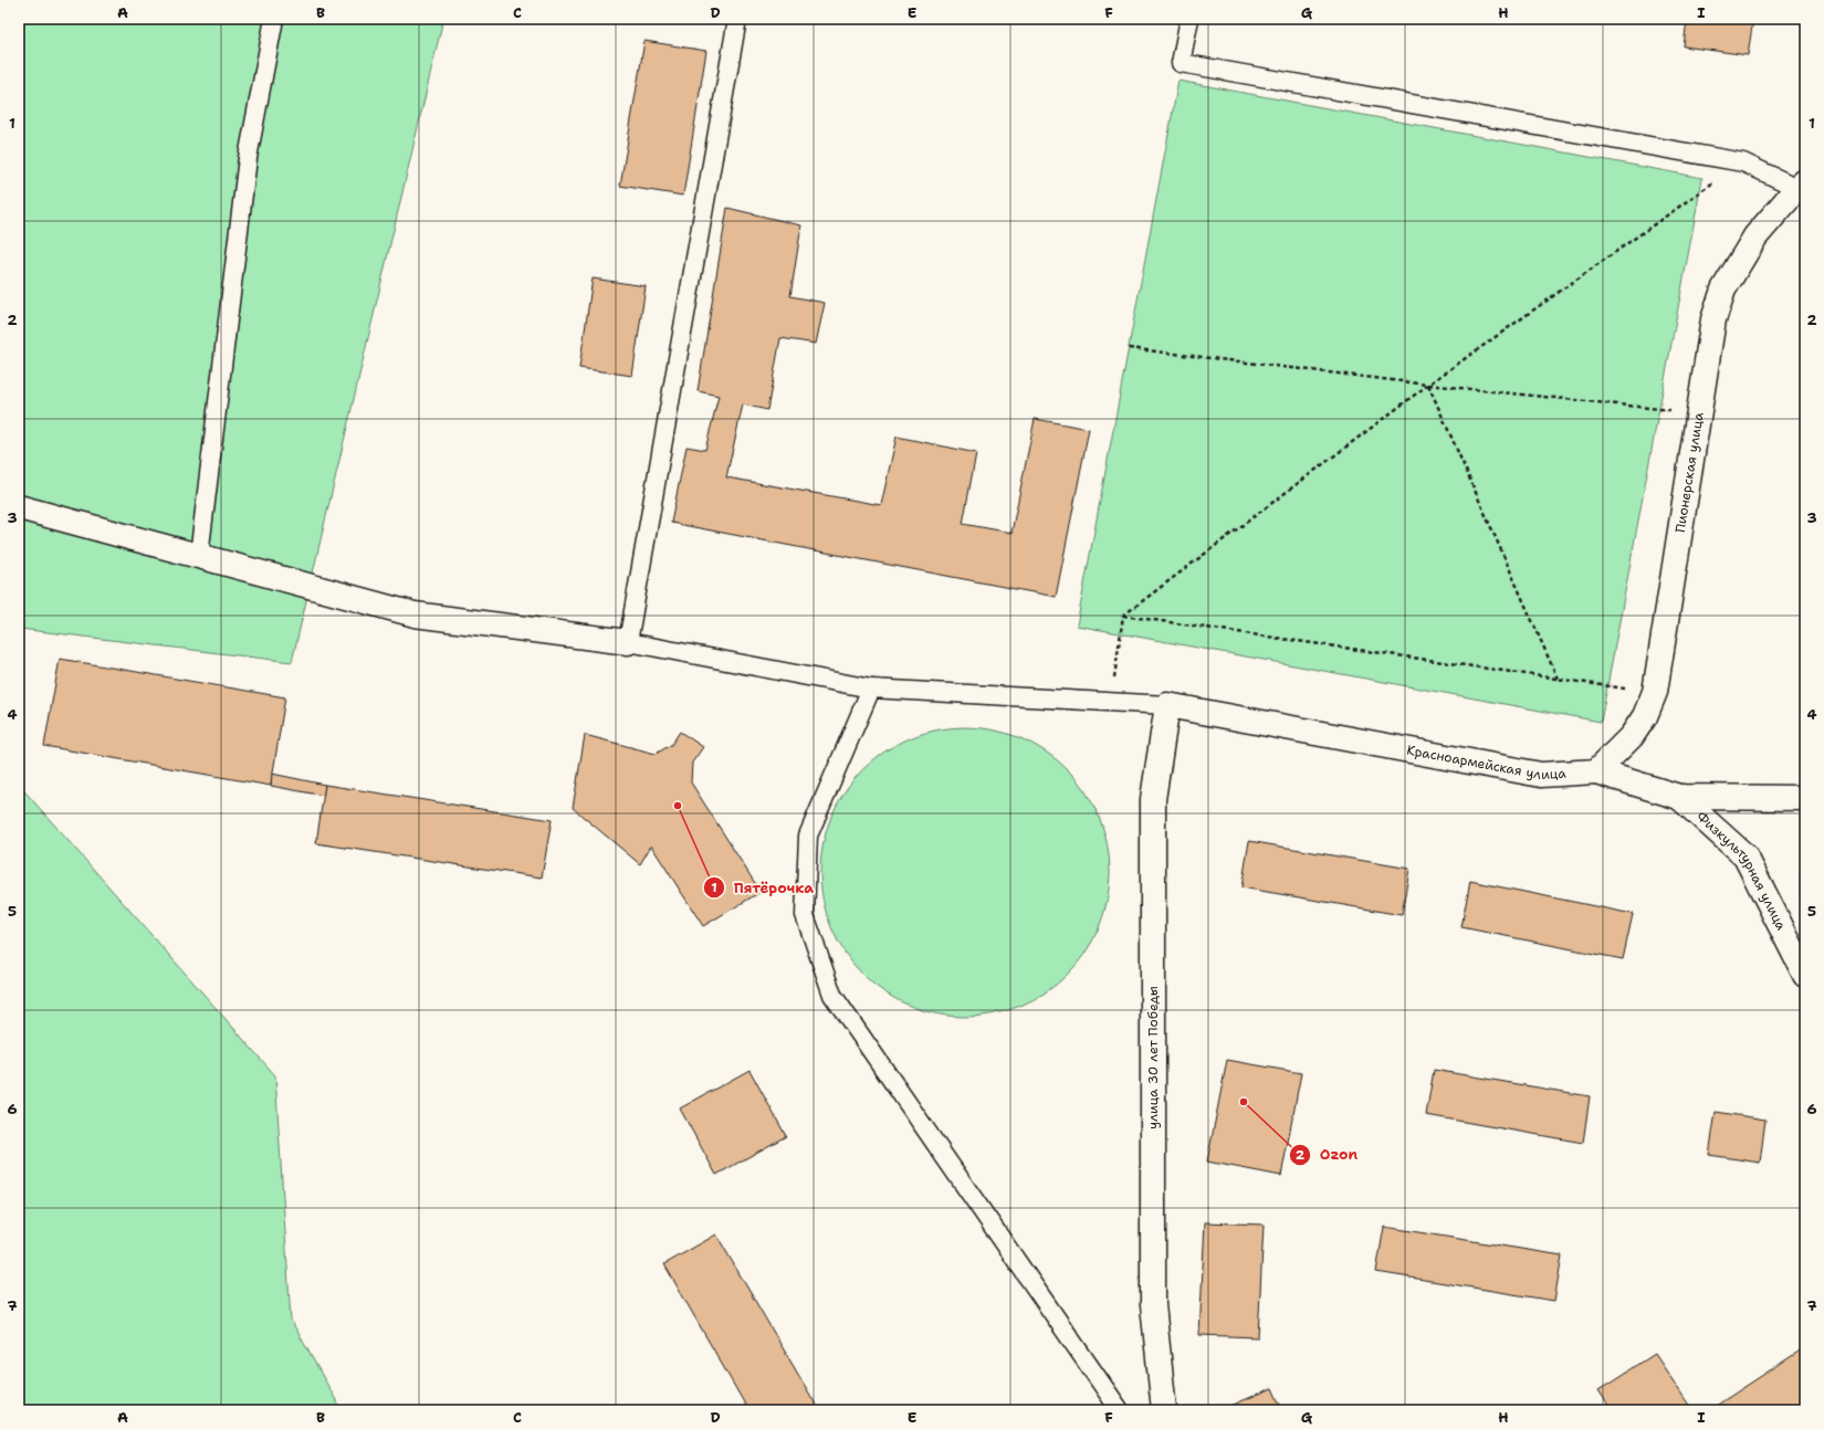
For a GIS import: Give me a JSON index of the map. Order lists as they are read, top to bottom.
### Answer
{
  "streets": {
    "main road": [
      "Пионерская улица",
      "Красноармейская улица",
      "Физкультурная улица",
      "улица 30 лет Победы"
    ]
  },
  "crossings": [
    ["Пионерская улица", "Красноармейская улица"],
    ["Красноармейская улица", "Физкультурная улица"],
    ["Красноармейская улица", "улица 30 лет Победы"]
  ],
  "places": ["Пятёрочка", "Ozon"],
  "grid": {
    "columns": [
      "A",
      "B",
      "C",
      "D",
      "E",
      "F",
      "G",
      "H",
      "I"
    ],
    "rows": [
      "1",
      "2",
      "3",
      "4",
      "5",
      "6",
      "7"
    ]
  }
}
